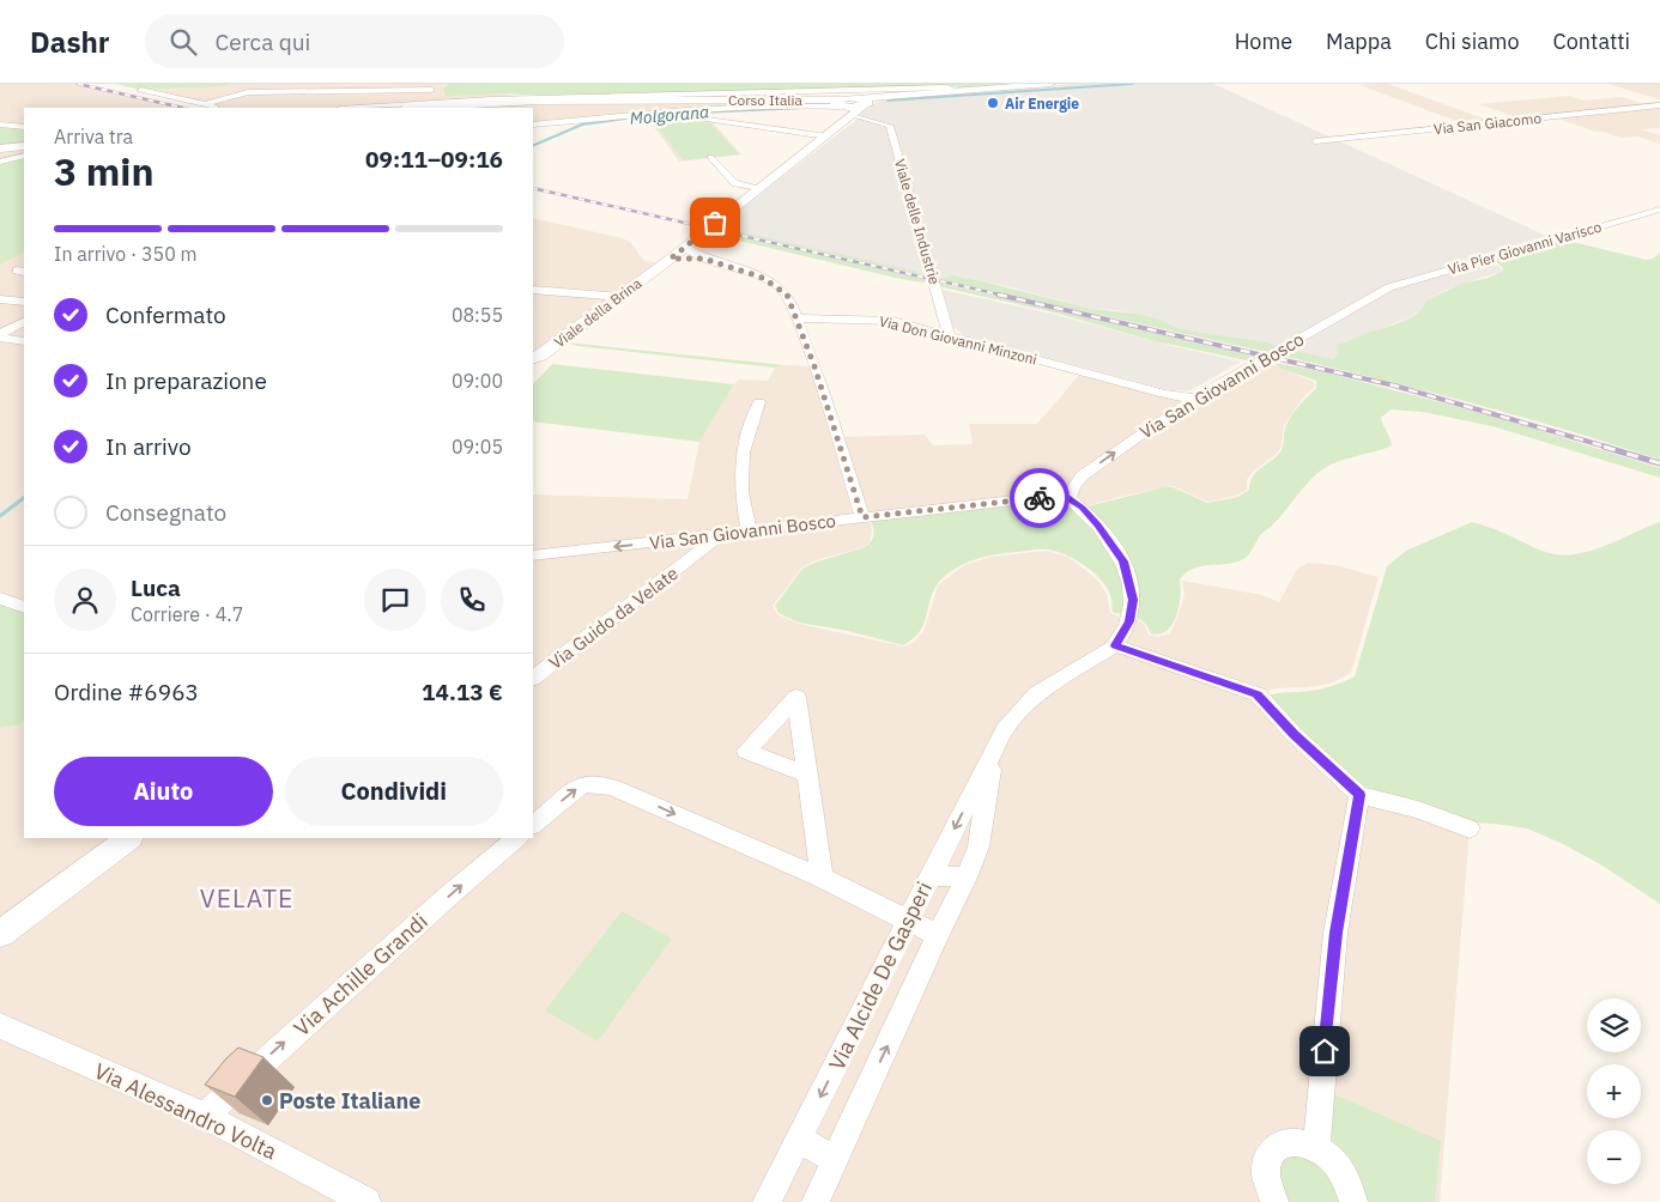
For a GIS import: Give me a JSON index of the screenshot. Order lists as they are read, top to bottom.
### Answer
{
  "streets": {
    "main road": ["Corso Italia"],
    "street": [
      "Via San Giacomo",
      "Viale delle Industrie",
      "Via Pier Giovanni Varisco",
      "Viale della Brina",
      "Via Don Giovanni Minzoni",
      "Via San Giovanni Bosco",
      "Via Guido da Velate",
      "Via Achille Grandi",
      "Via Alcide De Gasperi",
      "Via Alessandro Volta"
    ]
  },
  "crossings": [
    ["Corso Italia", "Viale delle Industrie"],
    ["Corso Italia", "Viale della Brina"],
    ["Viale delle Industrie", "Viale della Brina"],
    ["Viale delle Industrie", "Via Don Giovanni Minzoni"],
    ["Via Pier Giovanni Varisco", "Via San Giovanni Bosco"],
    ["Via Don Giovanni Minzoni", "Via San Giovanni Bosco"],
    ["Via San Giovanni Bosco", "Via Guido da Velate"],
    ["Via San Giovanni Bosco", "Via Alcide De Gasperi"],
    ["Via Achille Grandi", "Via Alessandro Volta"]
  ],
  "one_way": ["Via Achille Grandi"],
  "districts": ["VELATE"],
  "water": ["Molgorana"],
  "places": ["Air Energie", "Poste Italiane"],
  "page": {
    "header": "Dashr",
    "search": "Cerca qui",
    "nav": [
      "Home",
      "Mappa",
      "Chi siamo",
      "Contatti"
    ],
    "heading": ["3 min", "Arriva tra", "09:11–09:16"],
    "panel": [
      "Luca",
      "Corriere · 4.7",
      "Ordine #6963",
      "14.13 €"
    ],
    "bar": "In arrivo · 350 m",
    "list": [
      ["Confermato", "08:55"],
      ["In preparazione", "09:00"],
      ["In arrivo", "09:05"],
      "Consegnato"
    ],
    "buttons": ["Aiuto", "Condividi"],
    "map_buttons": ["+", "−"]
  }
}
